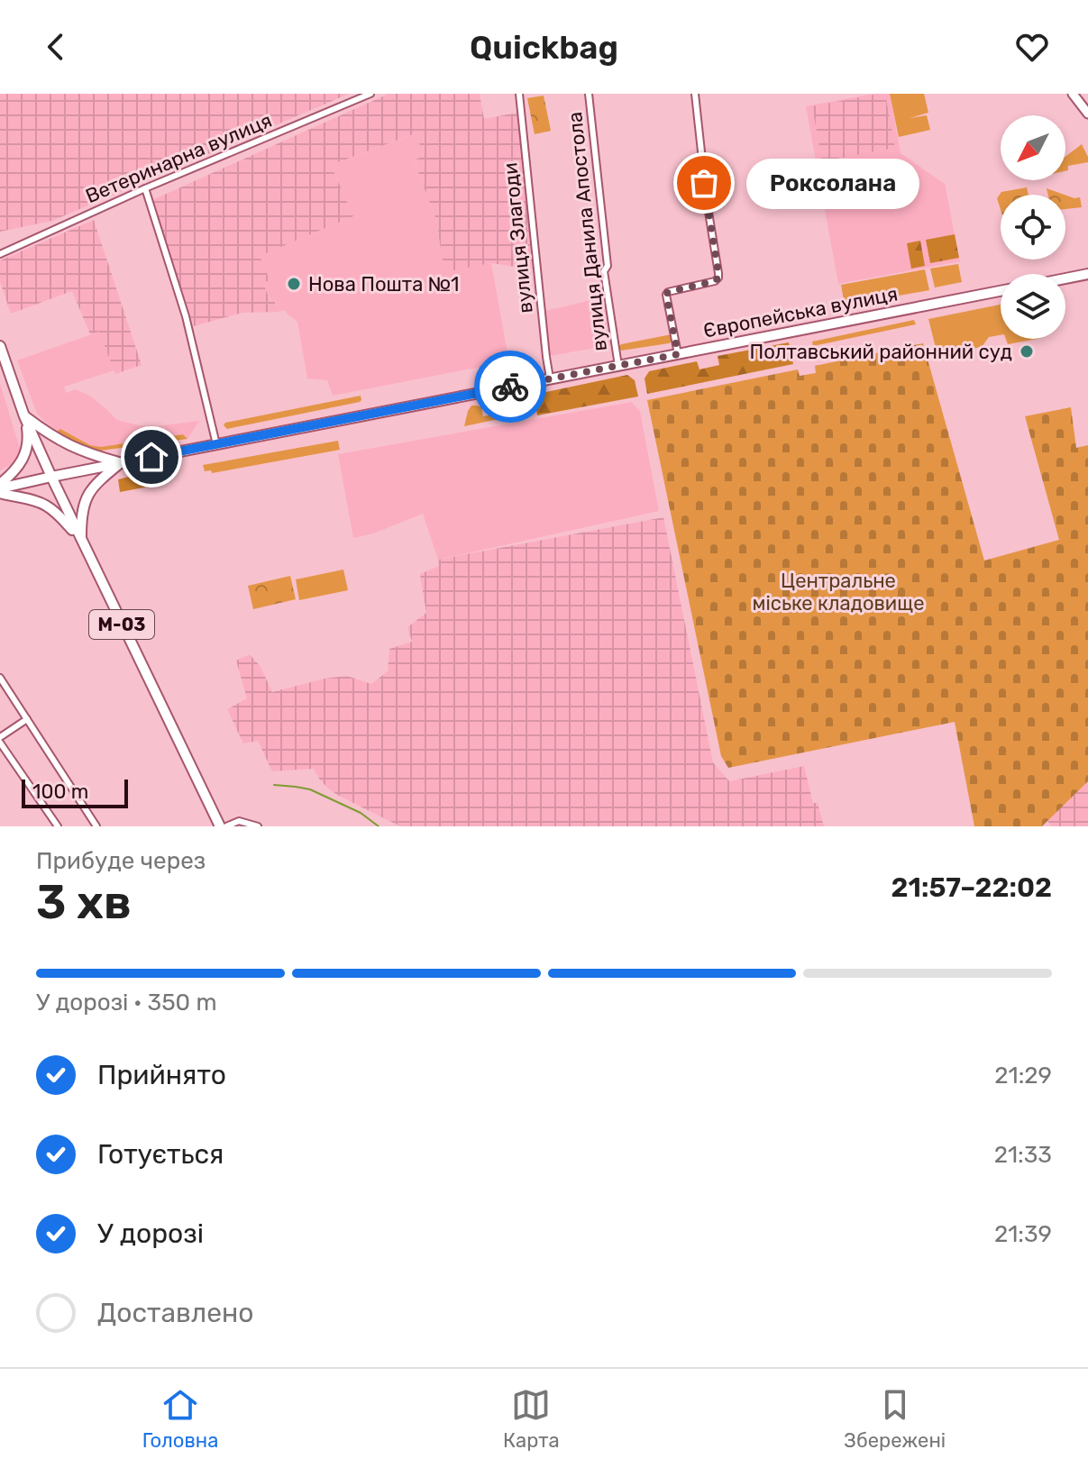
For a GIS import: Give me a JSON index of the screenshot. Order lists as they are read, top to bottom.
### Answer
{
  "streets": {
    "main road": ["Європейська вулиця", "М-03"],
    "street": ["Ветеринарна вулиця", "вулиця Данила Апостола", "вулиця Злагоди"]
  },
  "crossings": [
    ["вулиця Данила Апостола", "Європейська вулиця"],
    ["вулиця Злагоди", "Європейська вулиця"],
    ["Європейська вулиця", "М-03"]
  ],
  "parks": ["Центральне міське кладовище"],
  "places": ["Роксолана", "Нова Пошта №1", "Полтавський районний суд"],
  "scale_bar": "100 m",
  "north": "bottom left",
  "page": {
    "header": "Quickbag",
    "bubble": "Роксолана",
    "scale": "100 m",
    "heading": ["3 хв", "Прибуде через", "21:57–22:02"],
    "bar": "У дорозі · 350 m",
    "list": [
      ["Прийнято", "21:29"],
      ["Готується", "21:33"],
      ["У дорозі", "21:39"],
      "Доставлено"
    ],
    "tabs": ["Головна", "Карта", "Збережені"]
  }
}
